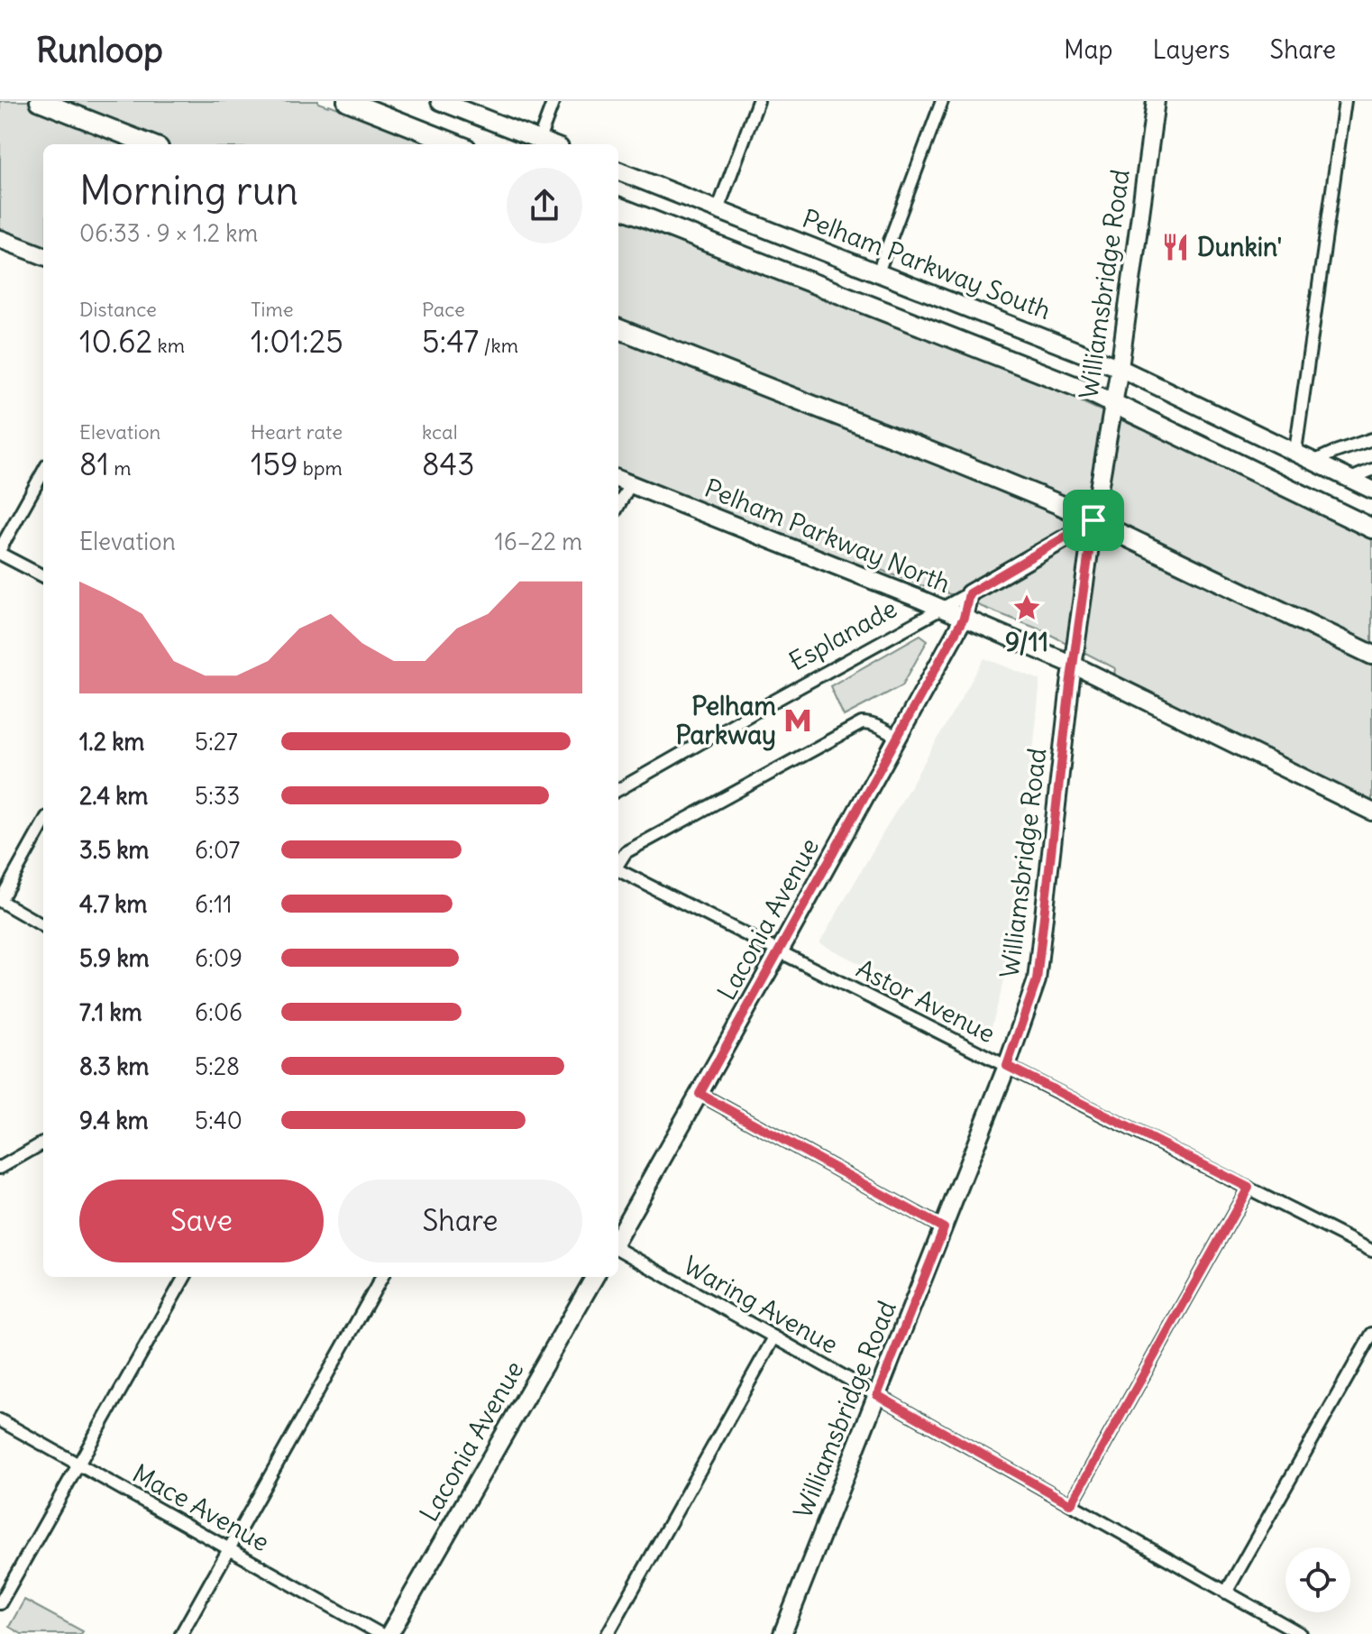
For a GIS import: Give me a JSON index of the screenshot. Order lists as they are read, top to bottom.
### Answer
{
  "streets": {
    "street": [
      "Pelham Parkway South",
      "Williamsbridge Road",
      "Pelham Parkway North",
      "Esplanade",
      "Laconia Avenue",
      "Astor Avenue",
      "Waring Avenue",
      "Mace Avenue"
    ]
  },
  "crossings": [
    ["Pelham Parkway South", "Williamsbridge Road"],
    ["Williamsbridge Road", "Pelham Parkway North"],
    ["Williamsbridge Road", "Esplanade"],
    ["Williamsbridge Road", "Astor Avenue"],
    ["Williamsbridge Road", "Waring Avenue"],
    ["Pelham Parkway North", "Esplanade"],
    ["Pelham Parkway North", "Laconia Avenue"],
    ["Esplanade", "Laconia Avenue"],
    ["Laconia Avenue", "Astor Avenue"]
  ],
  "places": {
    "restaurant": ["Dunkin'"],
    "place": ["9/11"],
    "metro station": ["Pelham Parkway"]
  },
  "page": {
    "header": "Runloop",
    "nav": ["Map", "Layers", "Share"],
    "heading": ["Morning run", "06:33 · 9 × 1.2 km"],
    "stats": [
      ["Distance", "10.62 km"],
      ["Time", "1:01:25"],
      ["Pace", "5:47 /km"],
      ["Elevation", "81 m"],
      ["Heart rate", "159 bpm"],
      ["kcal", "843"]
    ],
    "chart": ["Elevation", "16–22 m"],
    "list": [
      {
        "name": "1.2 km",
        "note": "5:27"
      },
      {
        "name": "2.4 km",
        "note": "5:33"
      },
      {
        "name": "3.5 km",
        "note": "6:07"
      },
      {
        "name": "4.7 km",
        "note": "6:11"
      },
      {
        "name": "5.9 km",
        "note": "6:09"
      },
      {
        "name": "7.1 km",
        "note": "6:06"
      },
      {
        "name": "8.3 km",
        "note": "5:28"
      },
      {
        "name": "9.4 km",
        "note": "5:40"
      }
    ],
    "buttons": ["Save", "Share"]
  }
}
